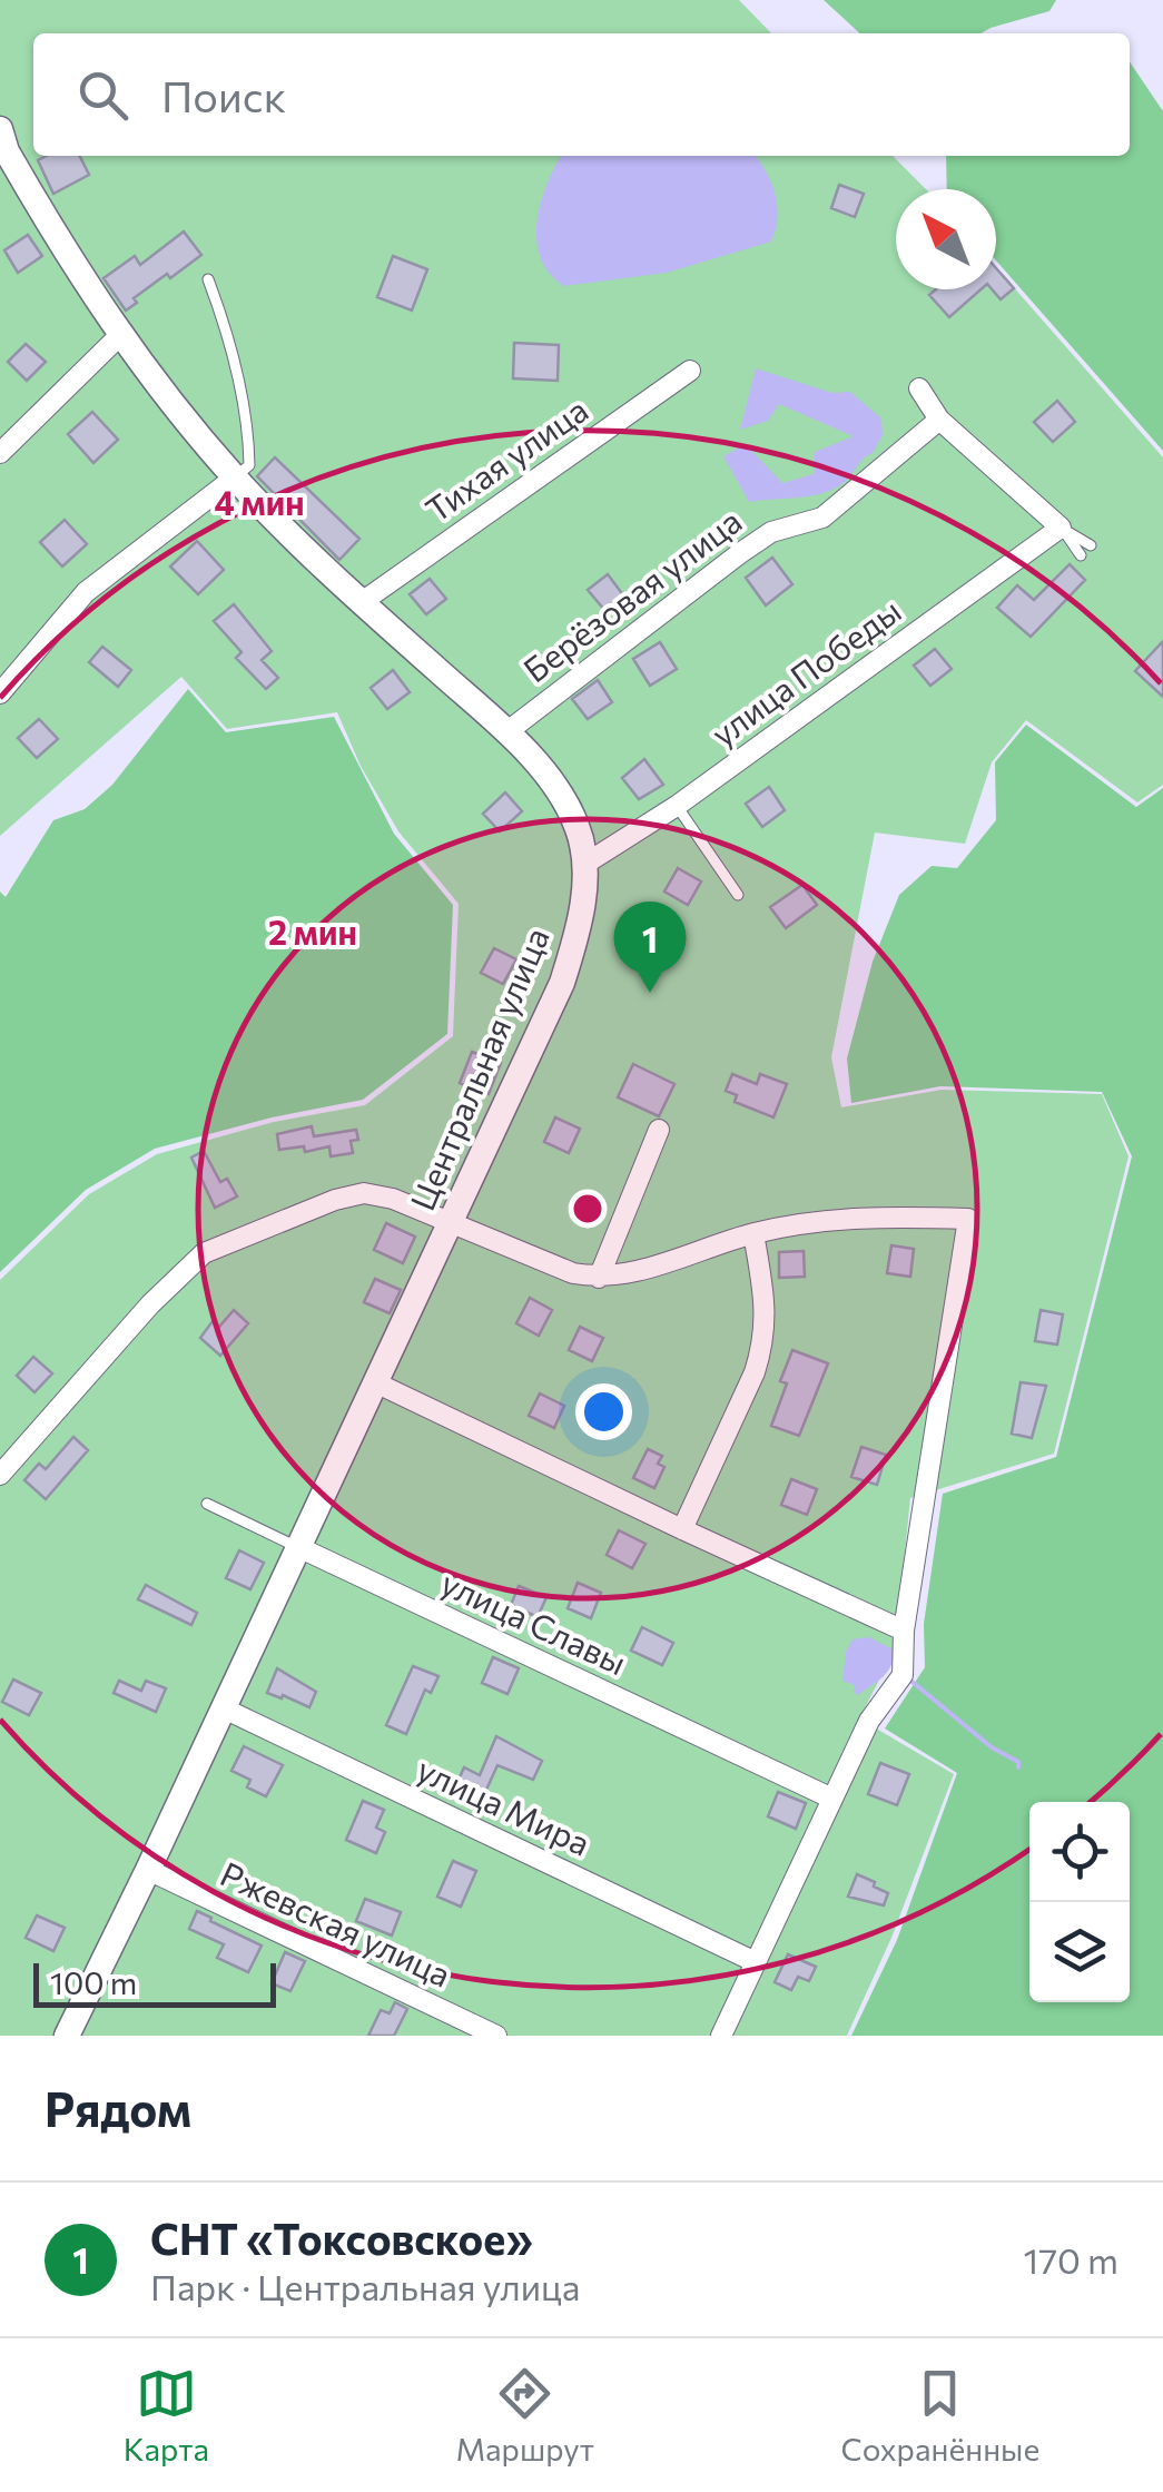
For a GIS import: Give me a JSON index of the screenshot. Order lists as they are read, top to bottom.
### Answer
{
  "streets": {
    "street": [
      "Тихая улица",
      "Берёзовая улица",
      "улица Победы",
      "Центральная улица",
      "улица Славы",
      "улица Мира",
      "Ржевская улица"
    ]
  },
  "crossings": [
    ["Тихая улица", "Центральная улица"],
    ["Берёзовая улица", "Центральная улица"],
    ["улица Победы", "Центральная улица"],
    ["Центральная улица", "улица Славы"],
    ["Центральная улица", "улица Мира"],
    ["Центральная улица", "Ржевская улица"]
  ],
  "scale_bar": "100 m",
  "north": "top left",
  "page": {
    "search": "Поиск",
    "pins": "1",
    "scale": "100 m",
    "heading": "Рядом",
    "list": [
      {
        "mark": "1",
        "name": "СНТ «Токсовское»",
        "note": "Парк · Центральная улица",
        "value": "170 m"
      }
    ],
    "nav": ["Карта", "Маршрут", "Сохранённые"]
  },
  "rings": ["4 мин", "2 мин"]
}
